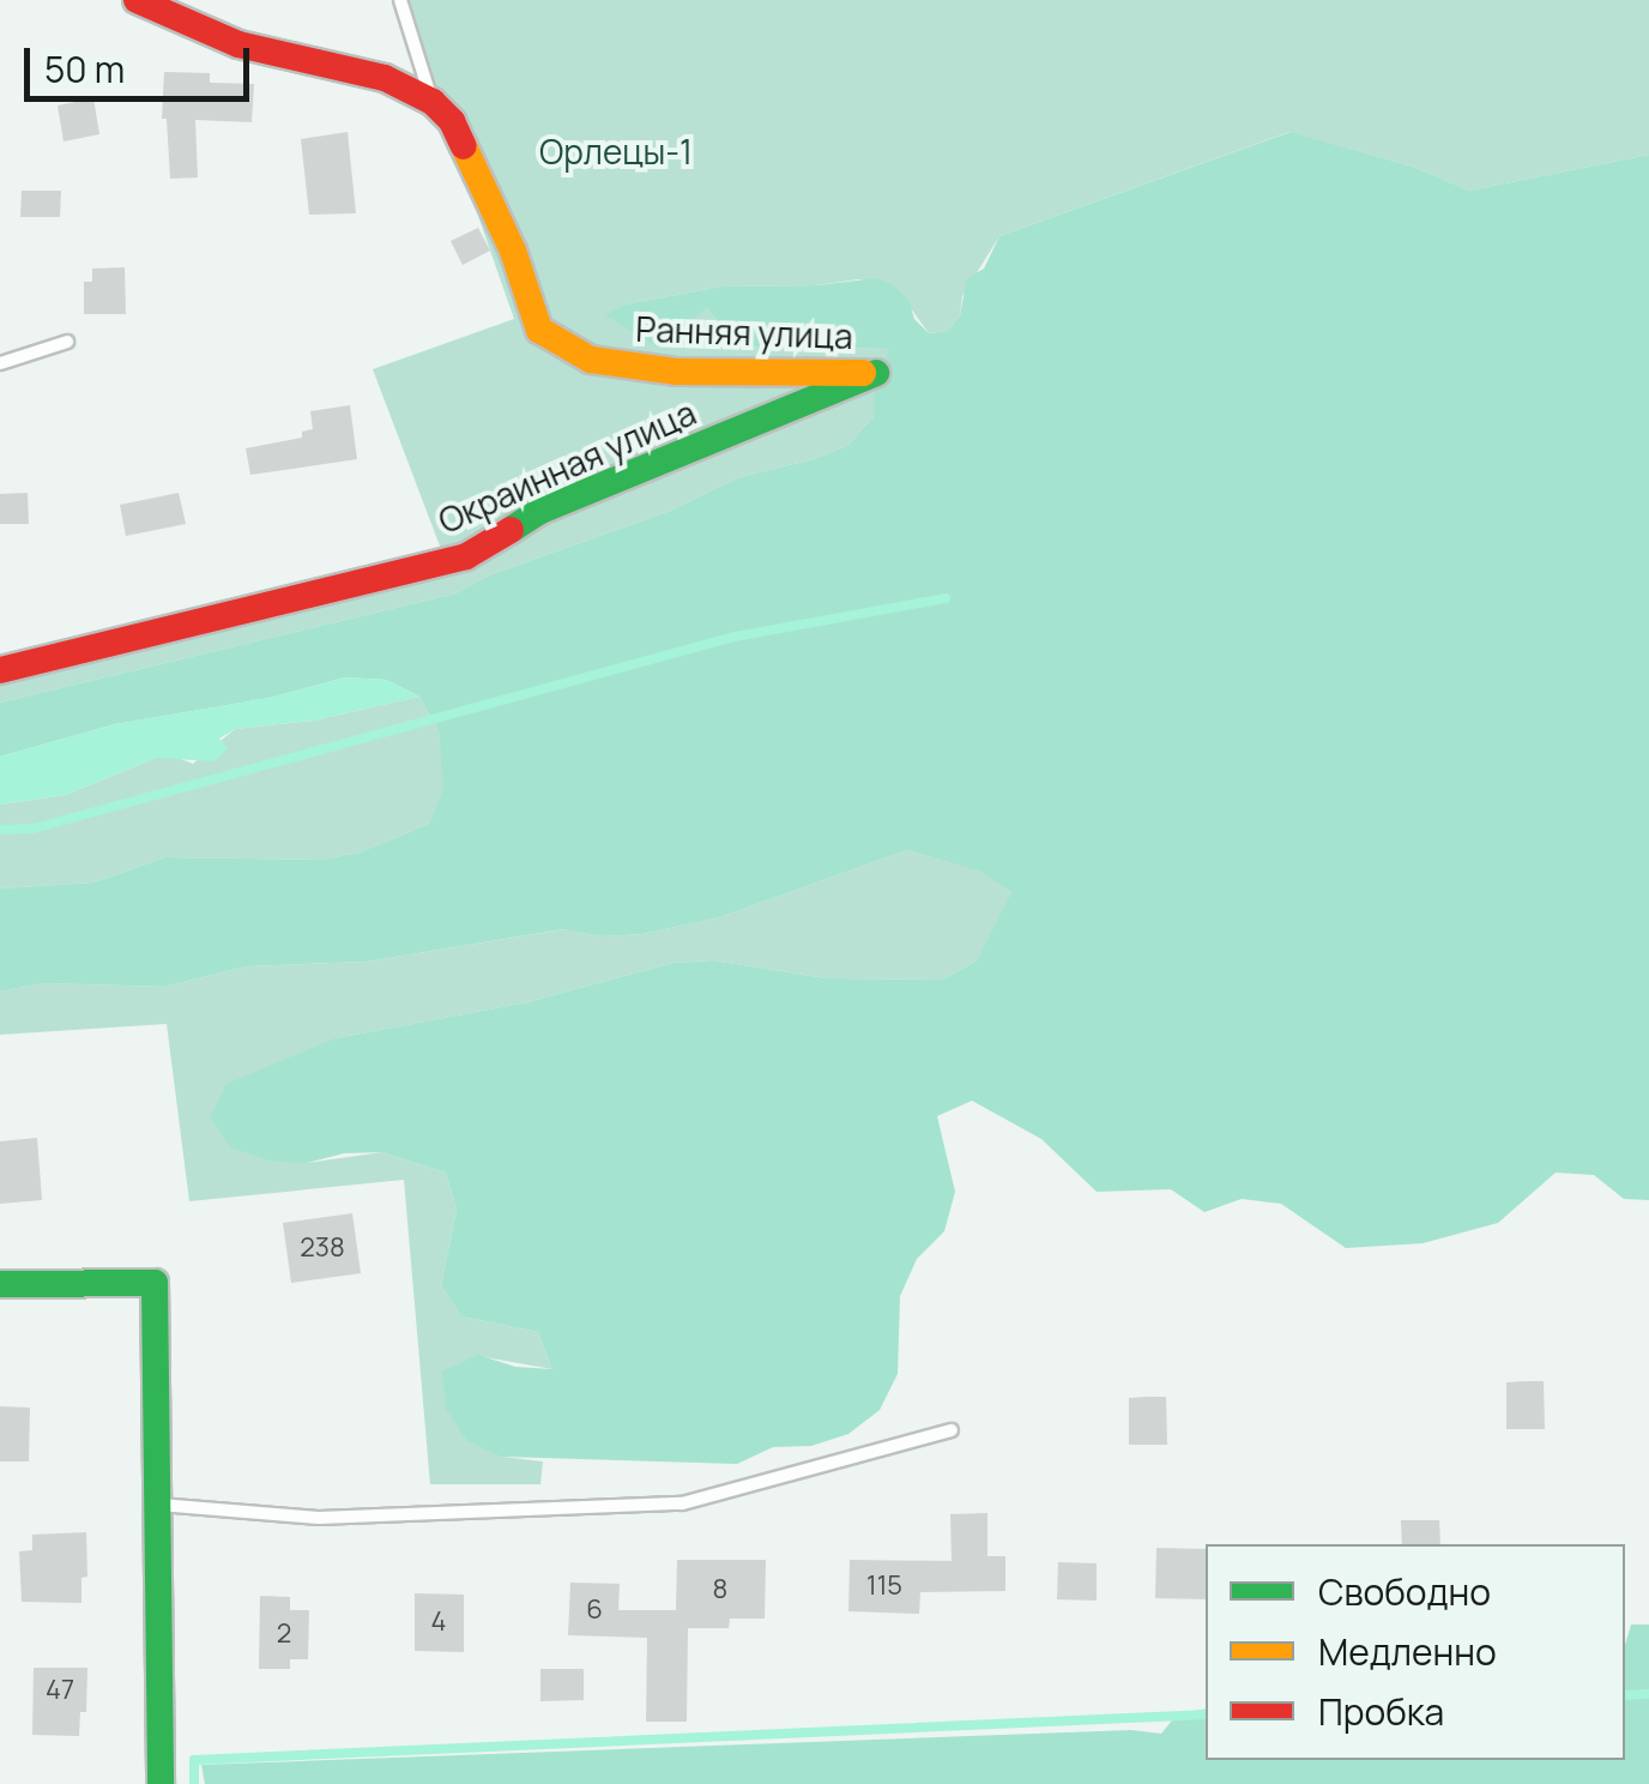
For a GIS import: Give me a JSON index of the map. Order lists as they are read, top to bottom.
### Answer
{
  "streets": {
    "street": ["Ранняя улица", "Окраинная улица"]
  },
  "crossings": [
    ["Ранняя улица", "Окраинная улица"]
  ],
  "parks": ["Орлецы-1"],
  "house_numbers": [
    "238",
    "115",
    "8",
    "6",
    "4",
    "2",
    "47"
  ],
  "legend": ["Свободно", "Медленно", "Пробка"],
  "scale_bar": "50 m"
}
